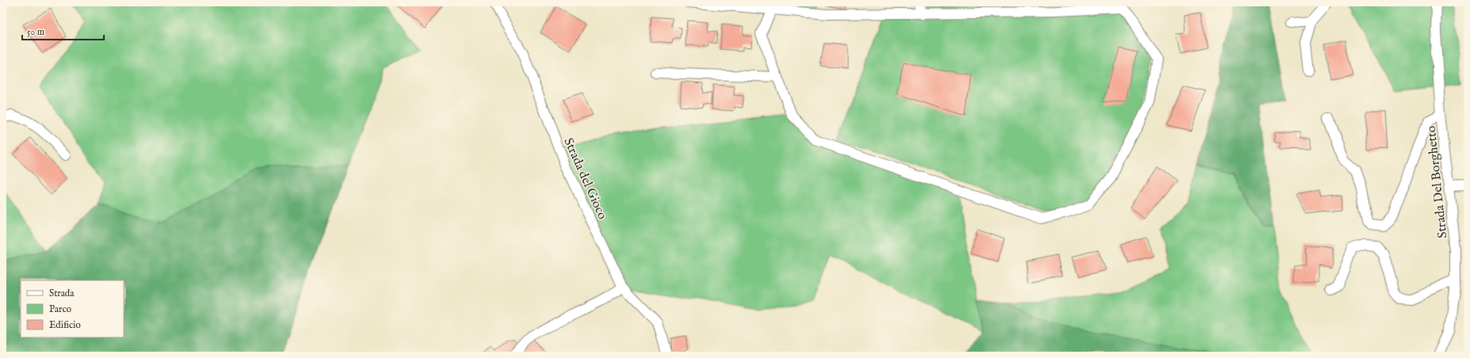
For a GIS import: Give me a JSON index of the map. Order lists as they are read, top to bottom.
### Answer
{
  "streets": {
    "street": ["Strada del Gioco", "Strada Del Borghetto"]
  },
  "legend": ["Strada", "Parco", "Edificio"],
  "scale_bar": "50 m"
}
